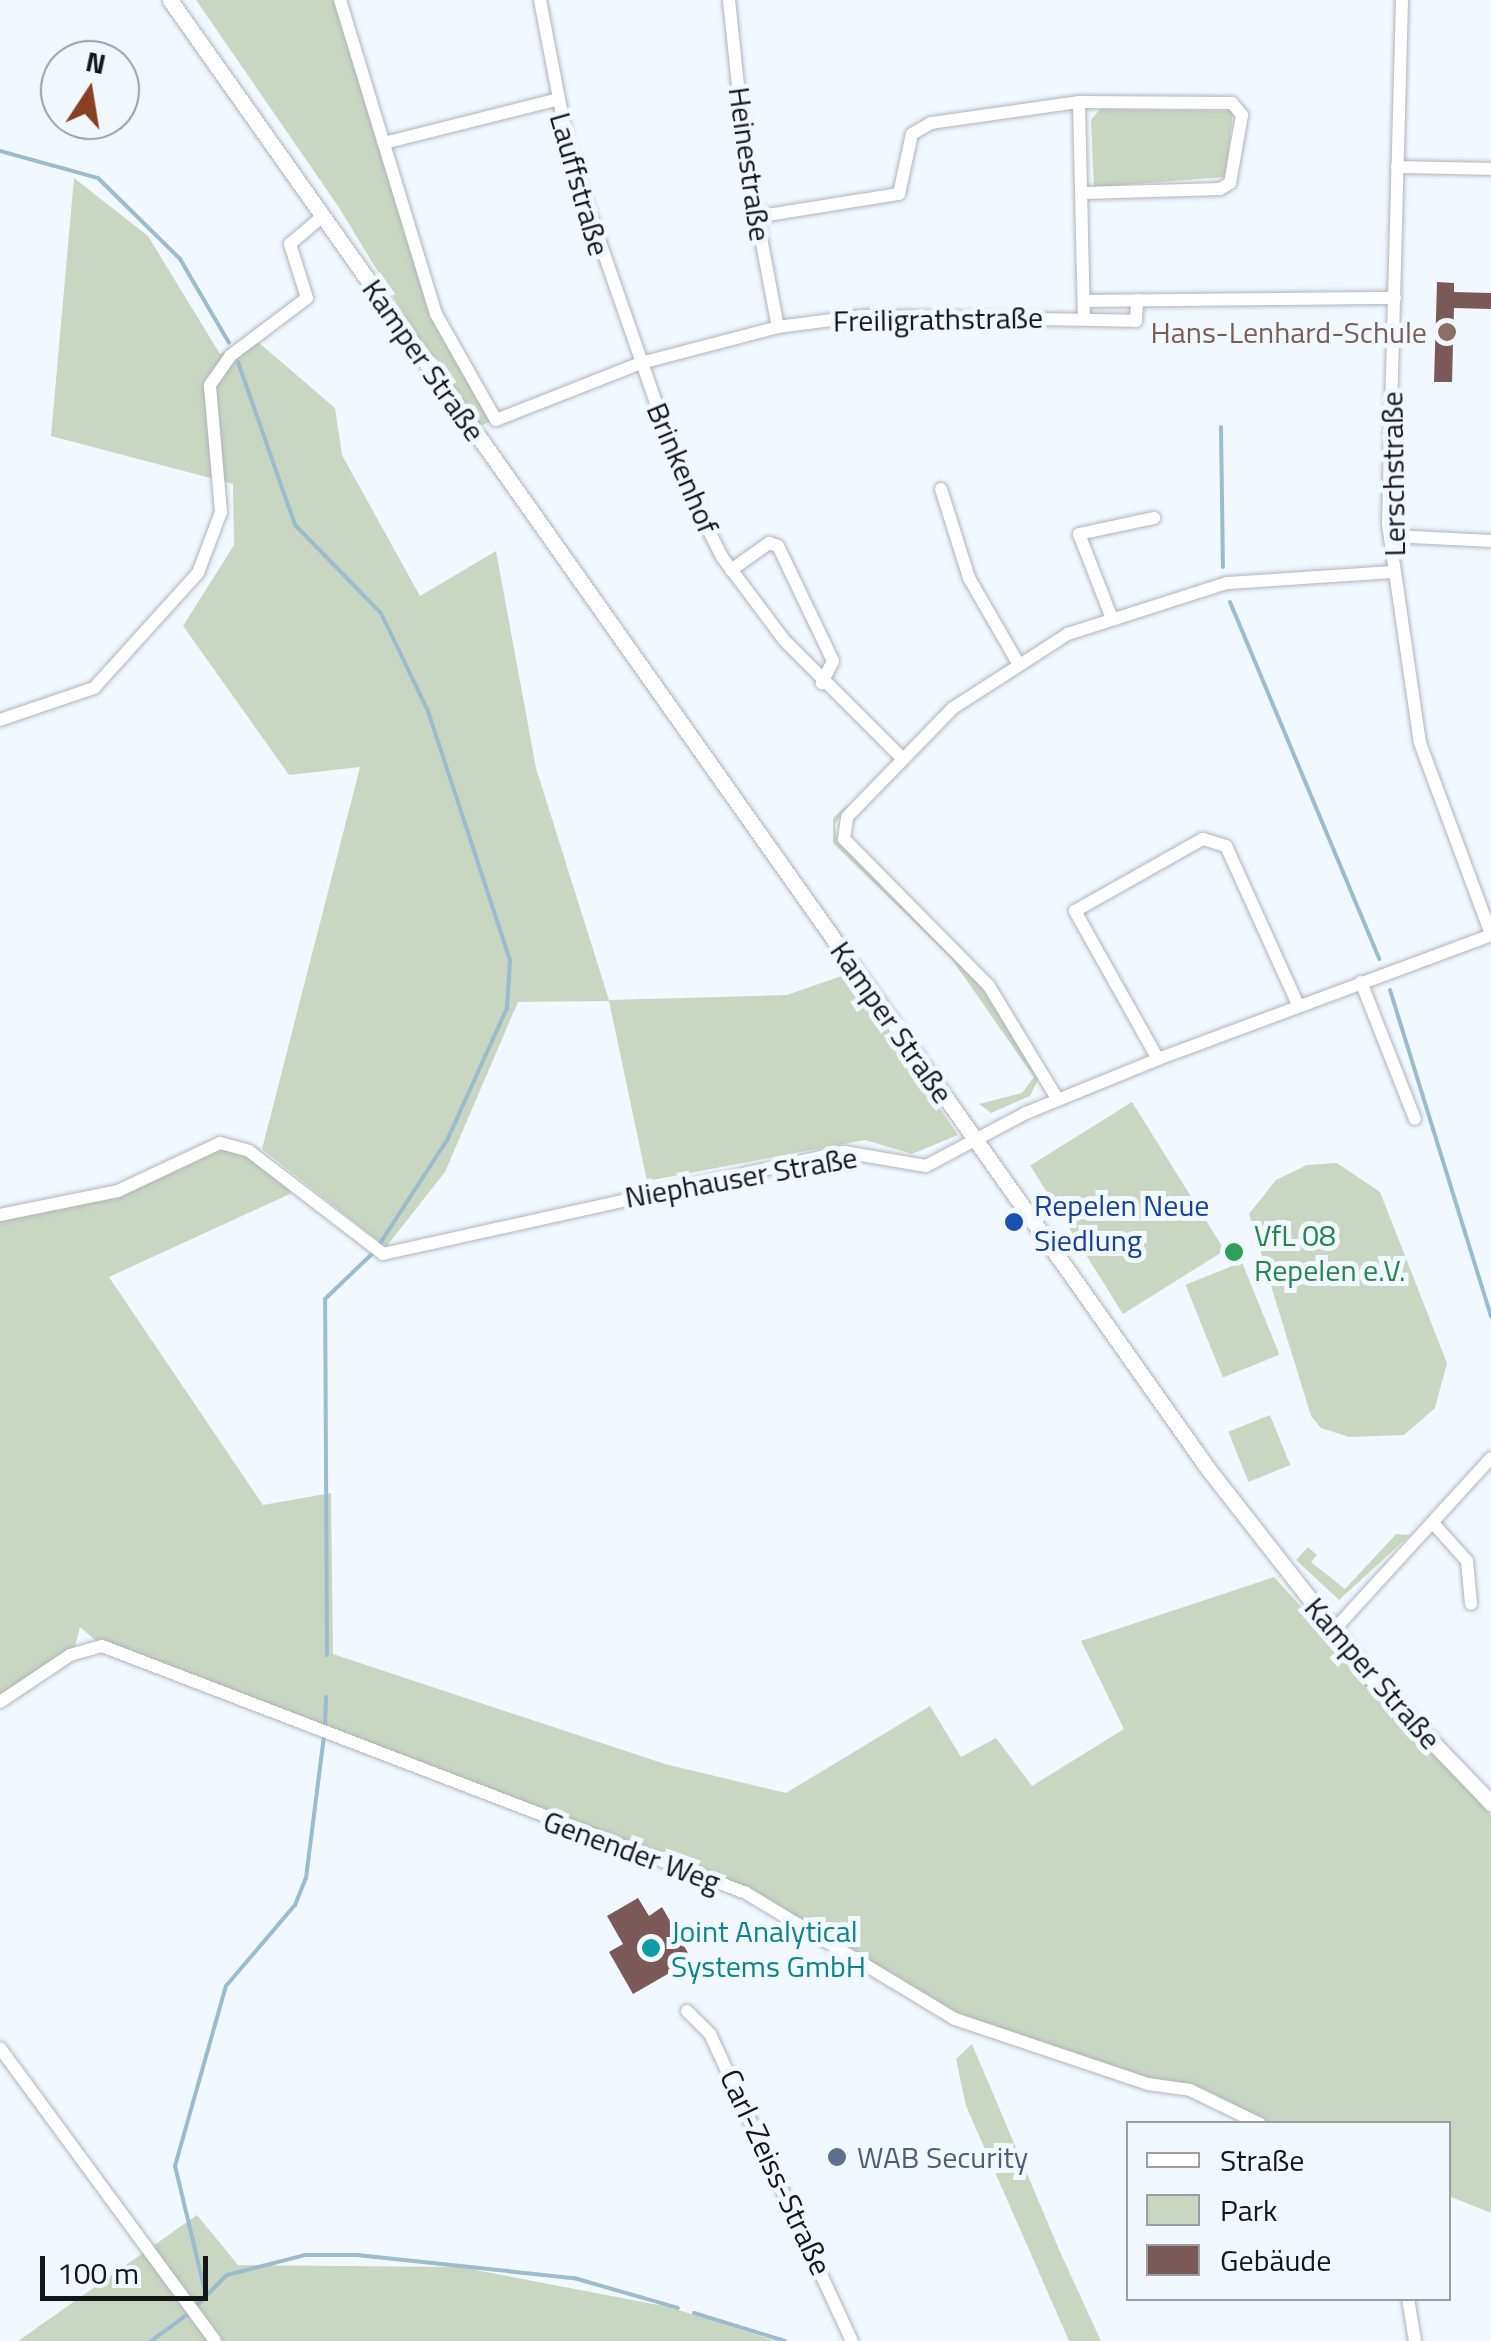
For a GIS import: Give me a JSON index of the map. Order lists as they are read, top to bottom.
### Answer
{
  "streets": {
    "main road": ["Kamper Straße"],
    "street": [
      "Heinestraße",
      "Lauffstraße",
      "Freiligrathstraße",
      "Brinkenhof",
      "Lerschstraße",
      "Niephauser Straße",
      "Genender Weg",
      "Carl-Zeiss-Straße"
    ]
  },
  "crossings": [
    ["Heinestraße", "Freiligrathstraße"],
    ["Lauffstraße", "Freiligrathstraße"],
    ["Lauffstraße", "Brinkenhof"],
    ["Freiligrathstraße", "Kamper Straße"],
    ["Freiligrathstraße", "Brinkenhof"],
    ["Freiligrathstraße", "Lerschstraße"],
    ["Kamper Straße", "Niephauser Straße"],
    ["Lerschstraße", "Niephauser Straße"]
  ],
  "places": [
    "Hans-Lenhard-Schule",
    "Repelen Neue Siedlung",
    "VfL 08 Repelen e.V.",
    "Joint Analytical Systems GmbH",
    "WAB Security"
  ],
  "legend": ["Straße", "Park", "Gebäude"],
  "scale_bar": "100 m",
  "north": "top"
}
